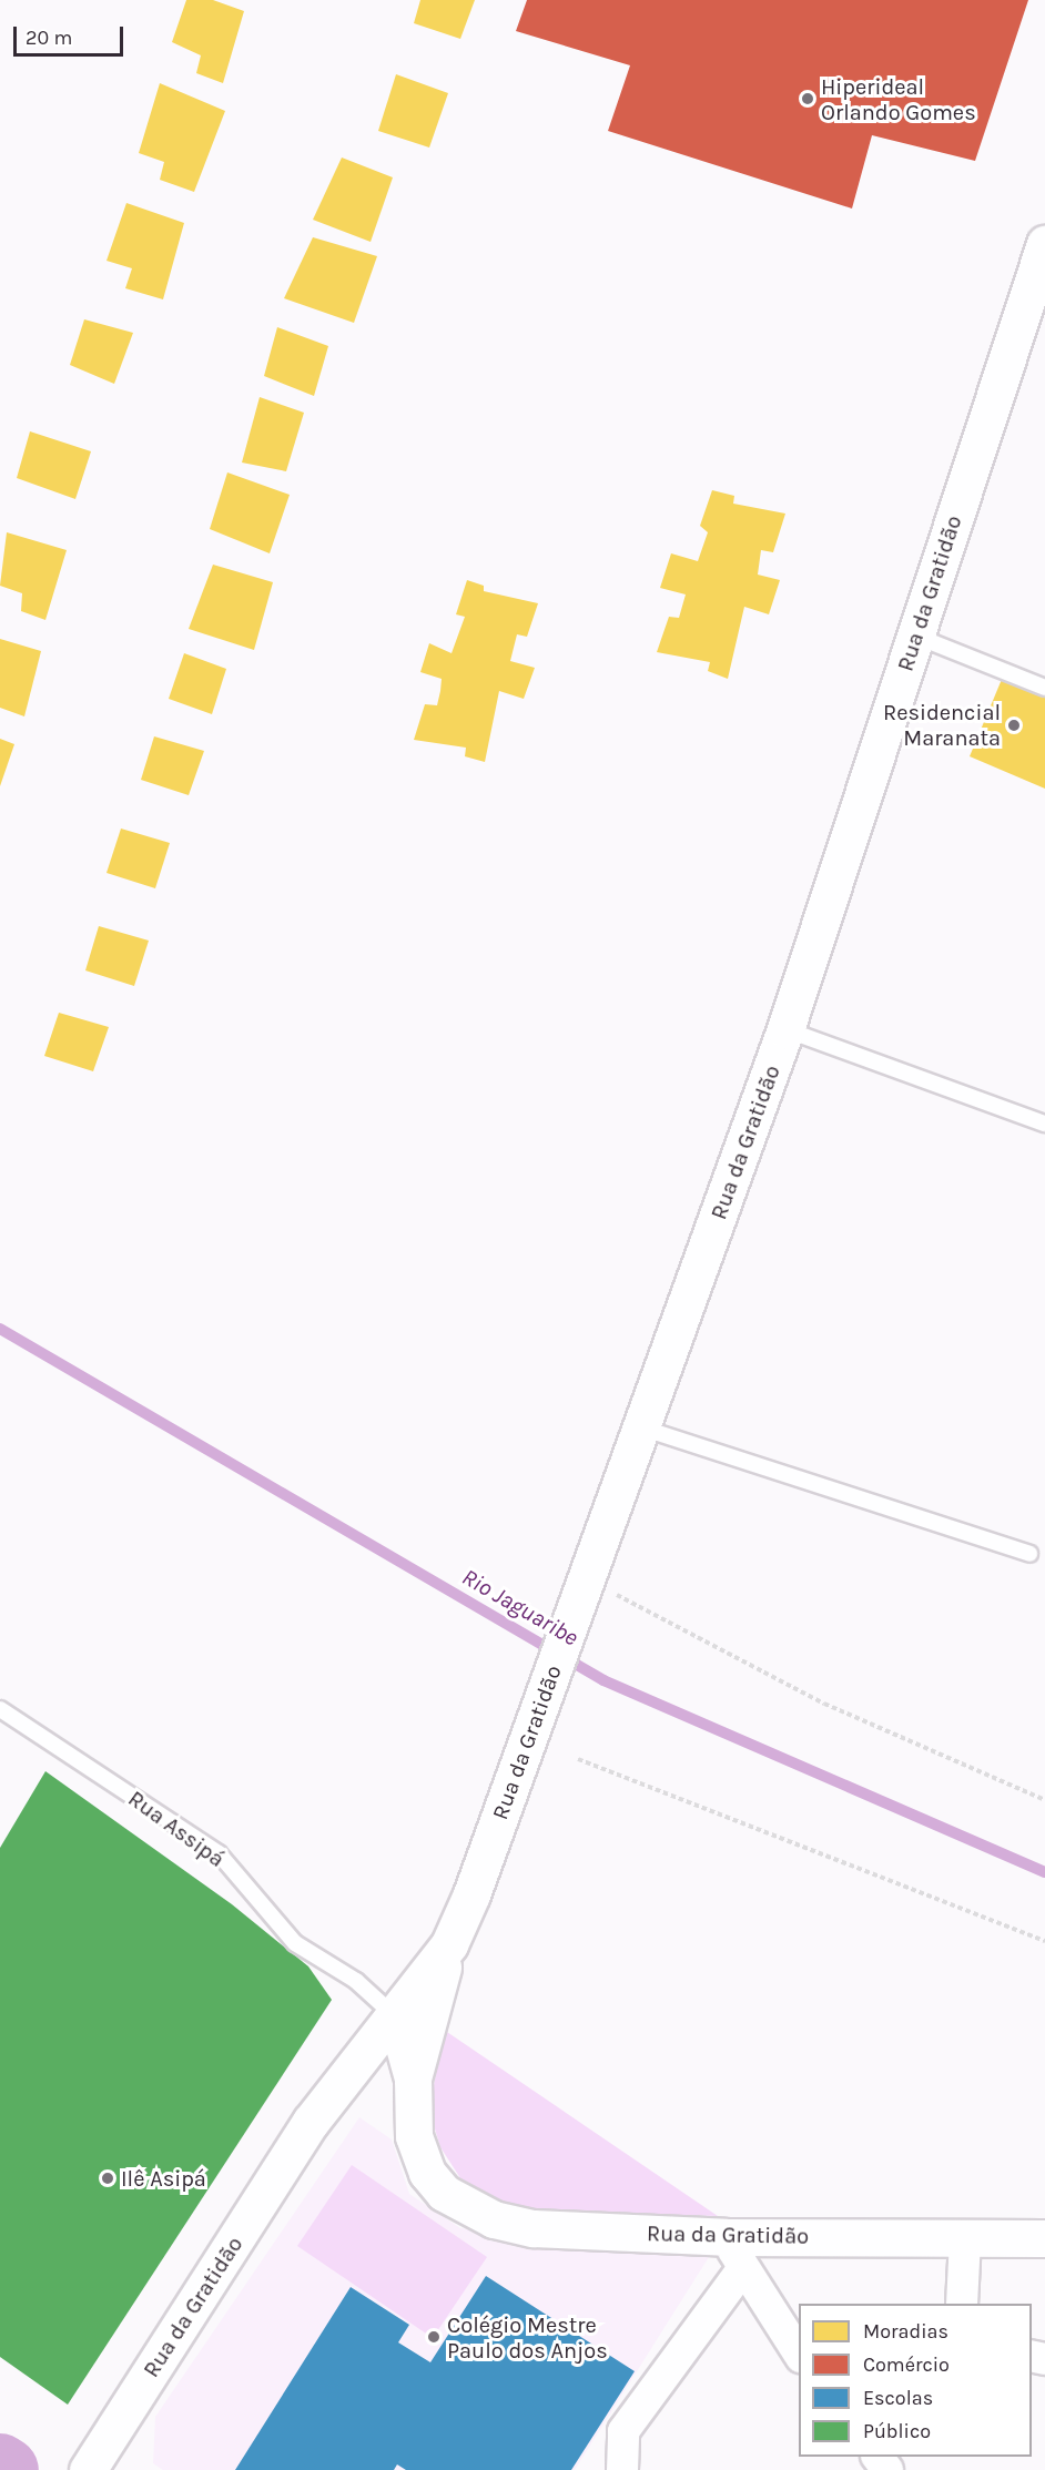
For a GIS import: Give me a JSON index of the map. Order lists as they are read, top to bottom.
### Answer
{
  "streets": {
    "main road": ["Rua da Gratidão"],
    "lane": ["Rua Assipá"]
  },
  "crossings": [
    ["Rua da Gratidão", "Rua Assipá"]
  ],
  "water": ["Rio Jaguaribe"],
  "places": [
    "Hiperideal Orlando Gomes",
    "Residencial Maranata",
    "Ilê Asipá",
    "Colégio Mestre Paulo dos Anjos"
  ],
  "legend": [
    "Moradias",
    "Comércio",
    "Escolas",
    "Público"
  ],
  "scale_bar": "20 m"
}
